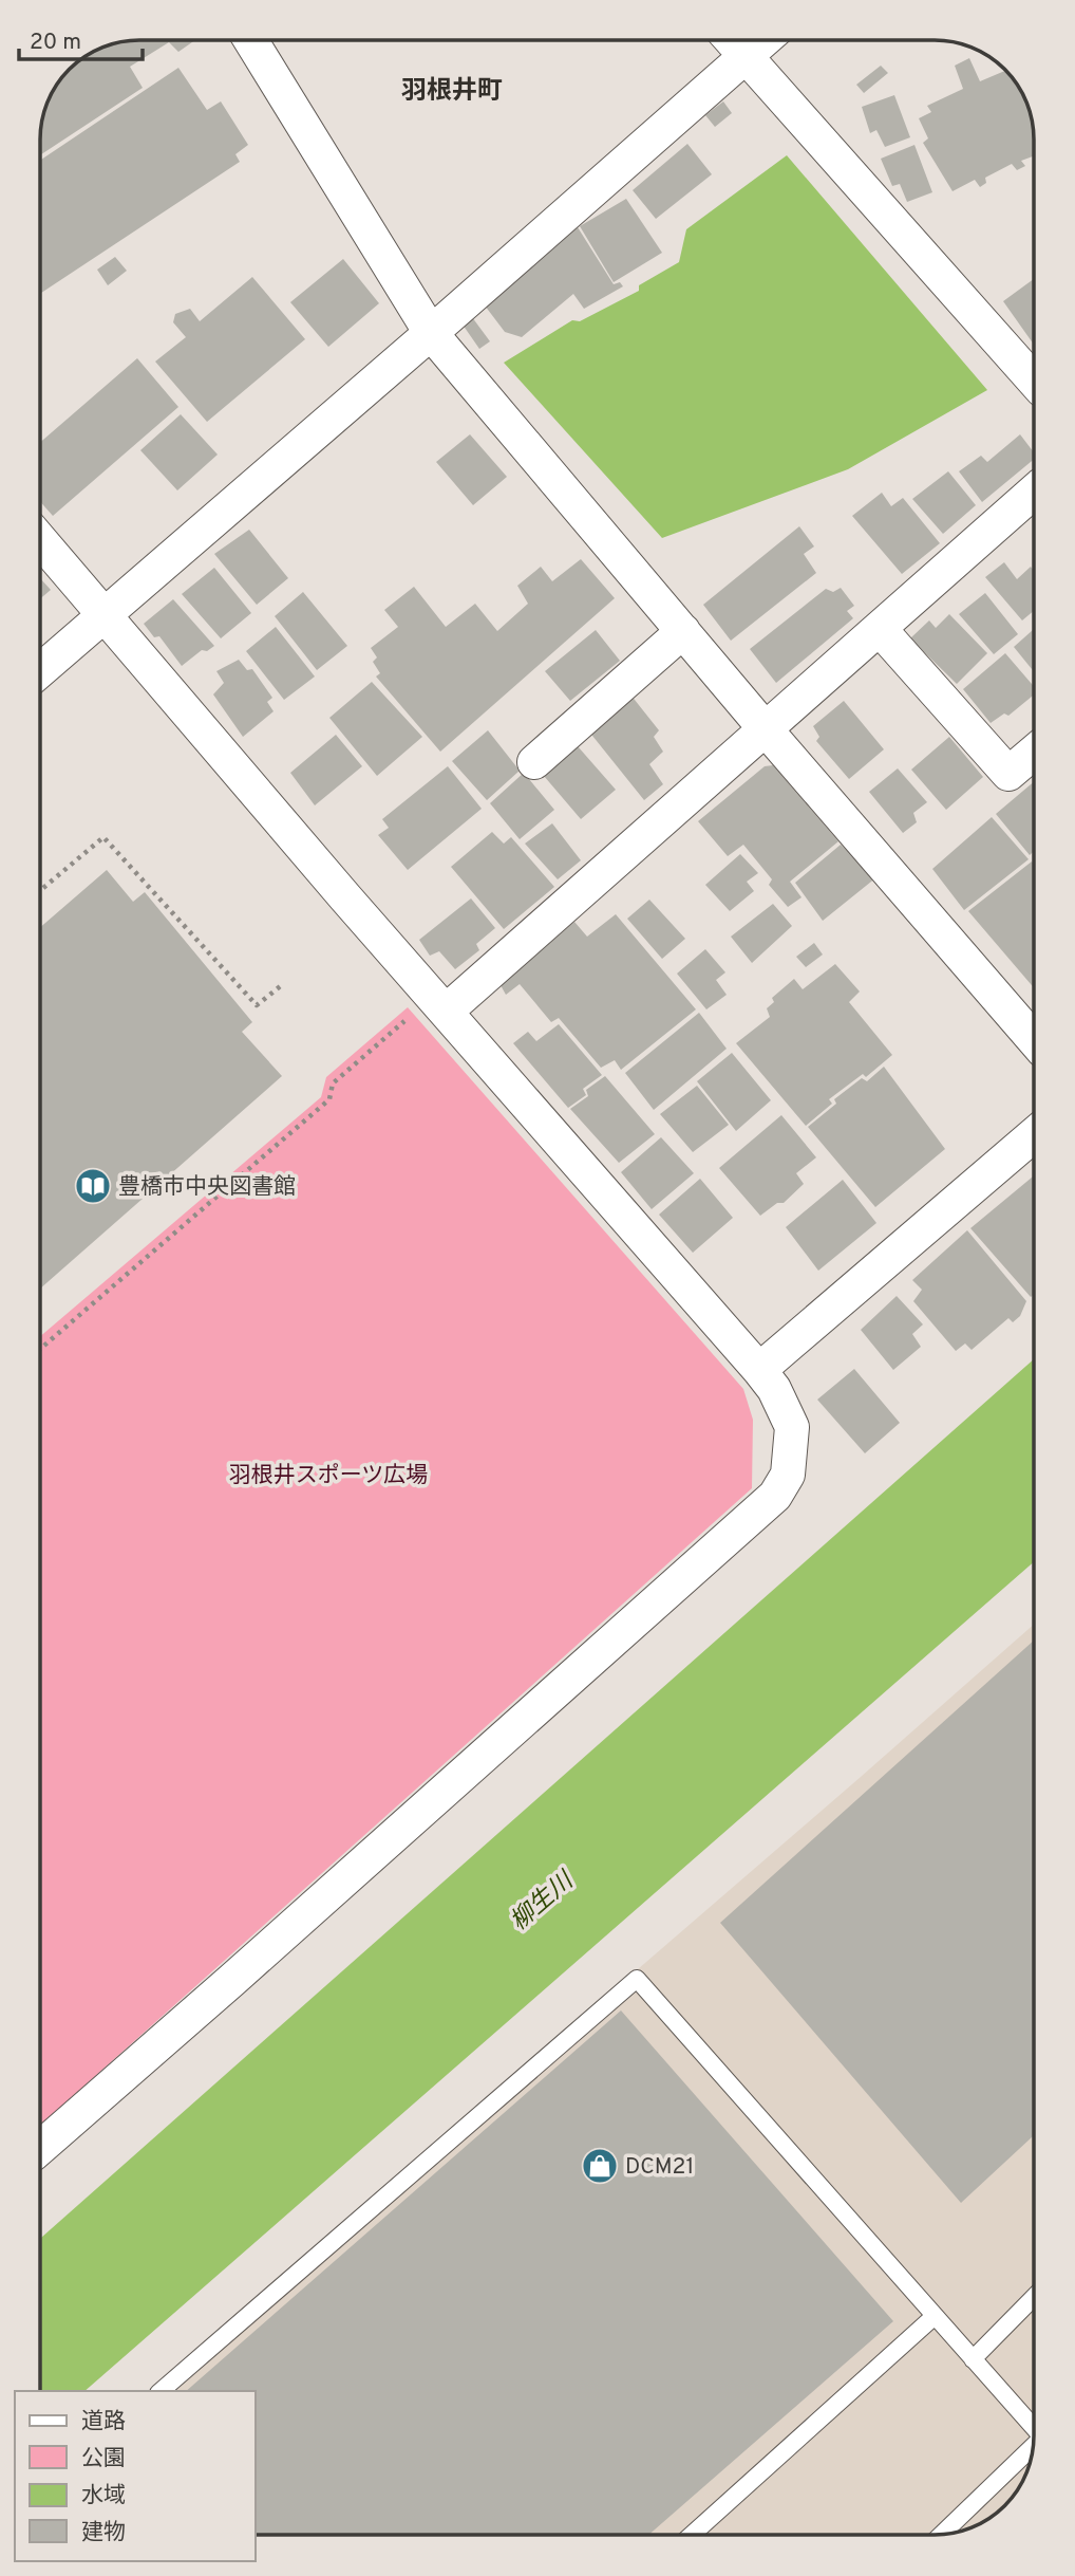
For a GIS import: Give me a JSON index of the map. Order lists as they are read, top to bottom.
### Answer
{
  "districts": ["羽根井町"],
  "water": ["柳生川"],
  "parks": ["羽根井スポーツ広場"],
  "places": {
    "library": ["豊橋市中央図書館"],
    "shop": ["DCM21"]
  },
  "legend": [
    "道路",
    "公園",
    "水域",
    "建物"
  ],
  "scale_bar": "20 m"
}
